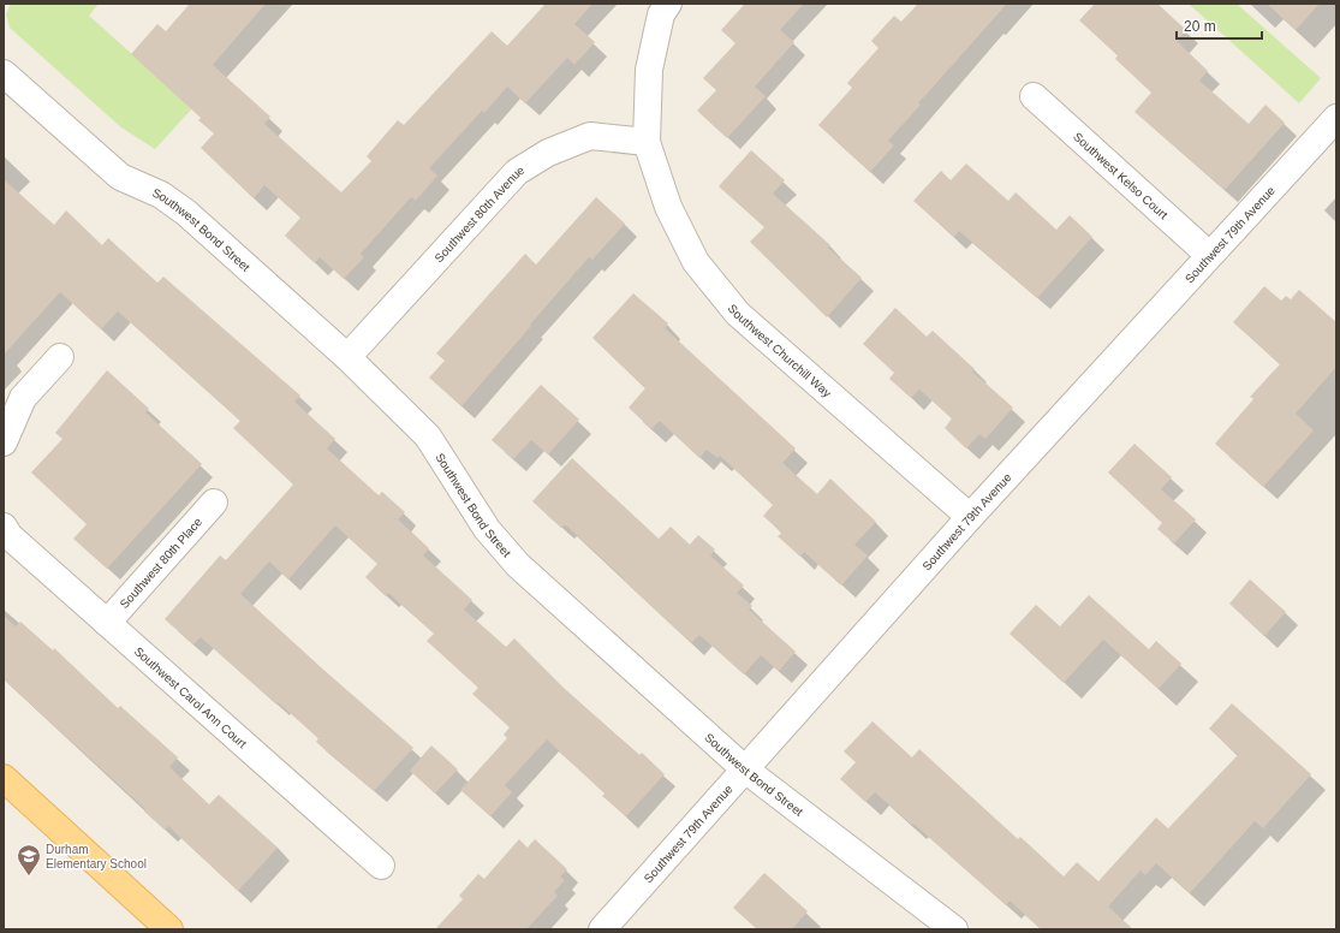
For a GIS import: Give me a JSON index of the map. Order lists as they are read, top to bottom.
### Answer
{
  "streets": {
    "street": [
      "Southwest Kelso Court",
      "Southwest 80th Avenue",
      "Southwest Bond Street",
      "Southwest 79th Avenue",
      "Southwest Churchill Way",
      "Southwest 80th Place",
      "Southwest Carol Ann Court"
    ]
  },
  "crossings": [
    ["Southwest Kelso Court", "Southwest 79th Avenue"],
    ["Southwest 80th Avenue", "Southwest Bond Street"],
    ["Southwest 80th Avenue", "Southwest Churchill Way"],
    ["Southwest Bond Street", "Southwest 79th Avenue"],
    ["Southwest 79th Avenue", "Southwest Churchill Way"],
    ["Southwest 80th Place", "Southwest Carol Ann Court"]
  ],
  "places": {
    "school or university": ["Durham Elementary School"]
  },
  "scale_bar": "20 m"
}
